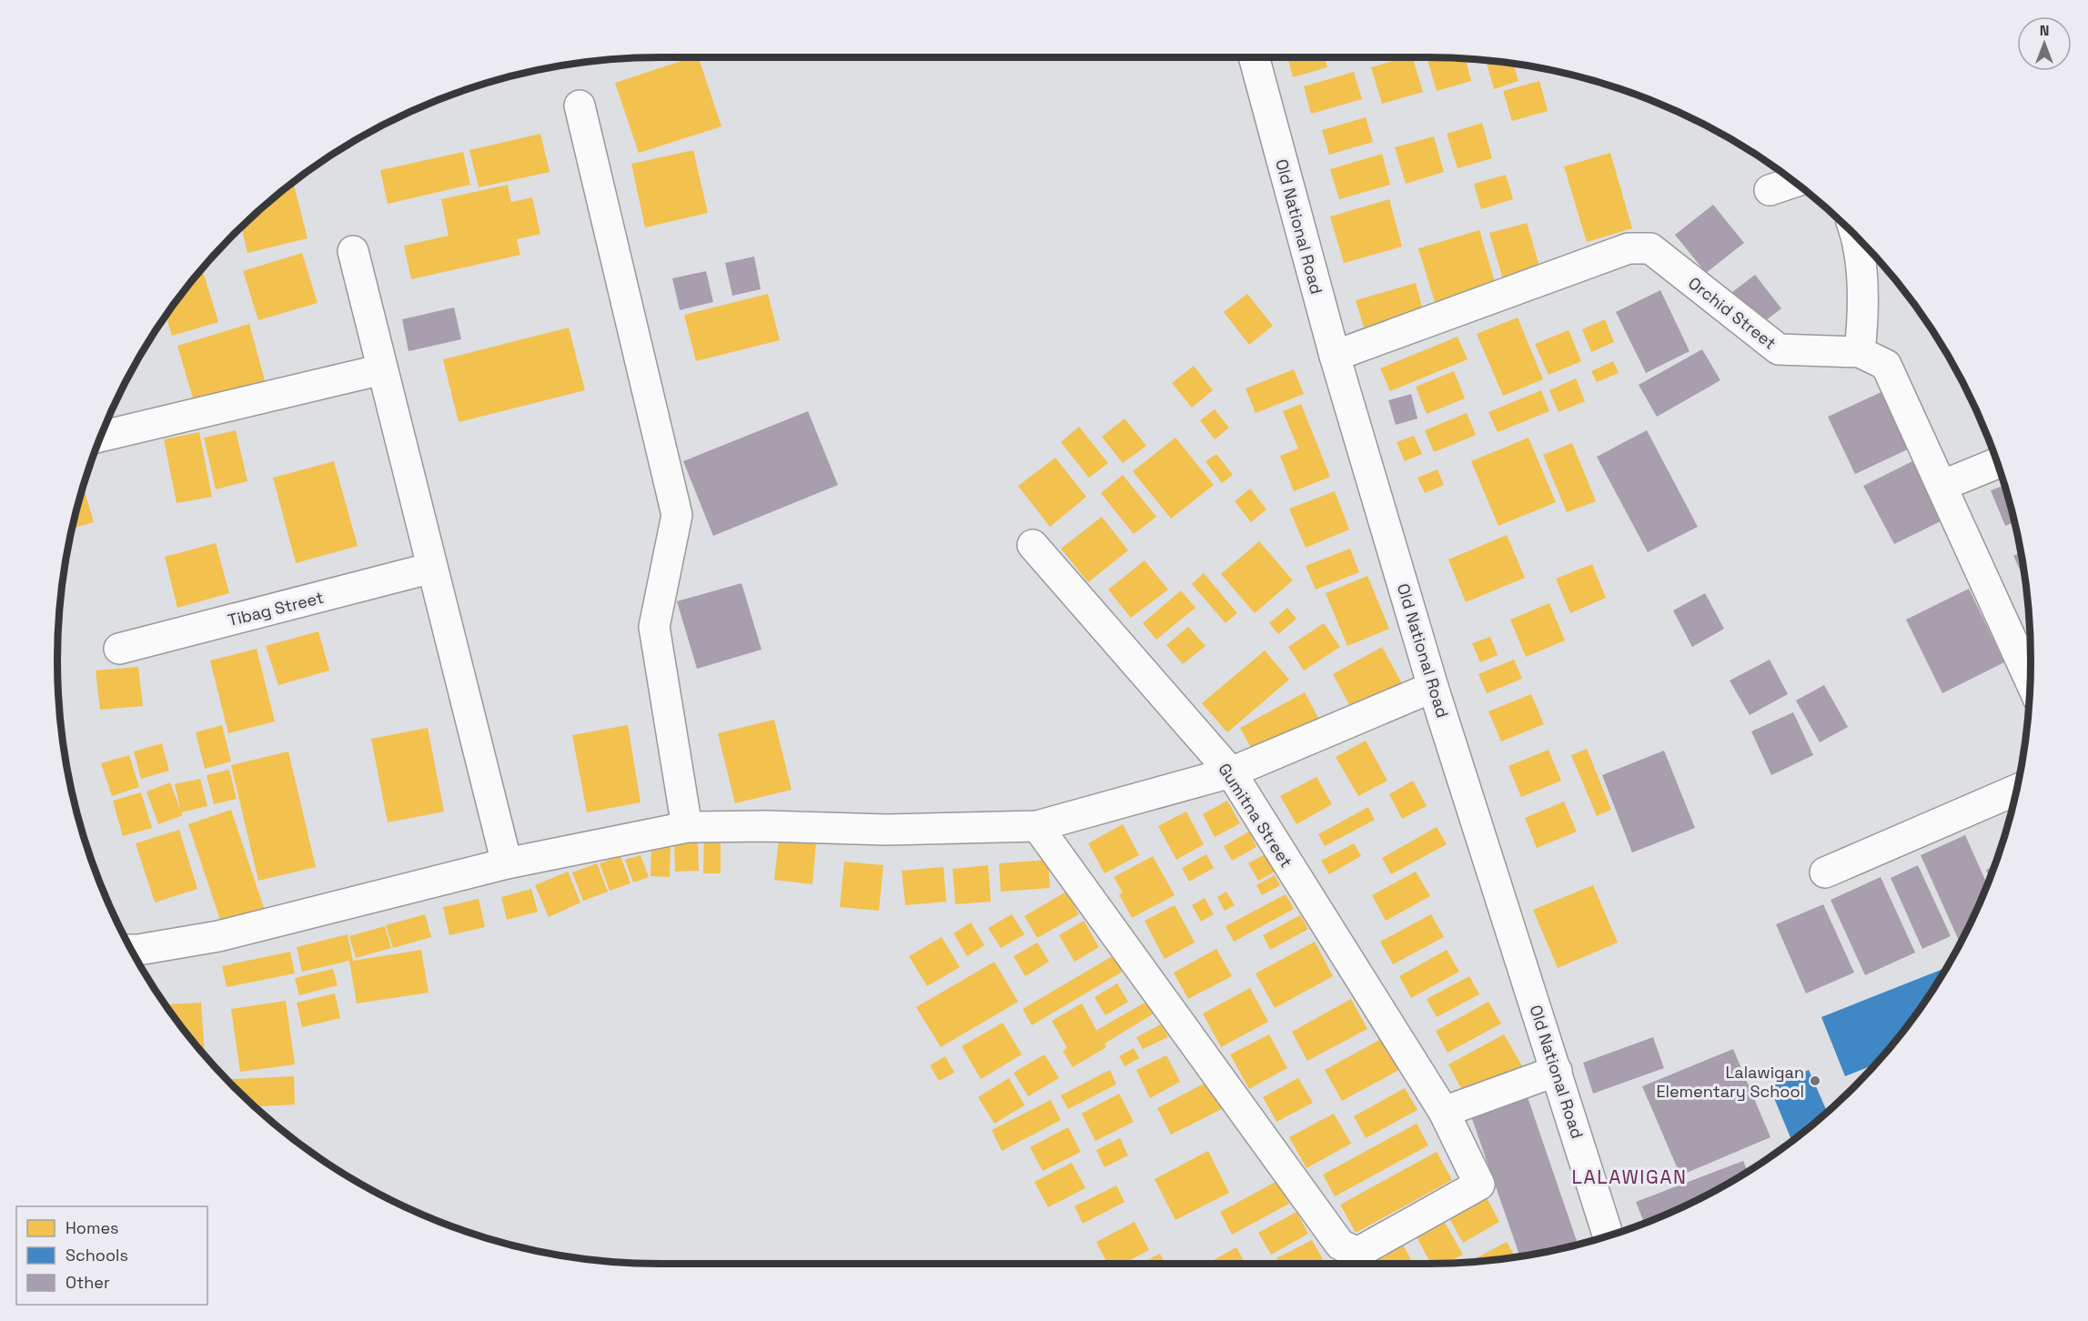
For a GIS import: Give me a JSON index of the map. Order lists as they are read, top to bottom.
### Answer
{
  "streets": {
    "street": [
      "Old National Road",
      "Orchid Street",
      "Tibag Street",
      "Gumitna Street"
    ]
  },
  "crossings": [
    ["Old National Road", "Orchid Street"]
  ],
  "districts": ["LALAWIGAN"],
  "places": ["Lalawigan Elementary School"],
  "legend": ["Homes", "Schools", "Other"],
  "north": "top"
}
